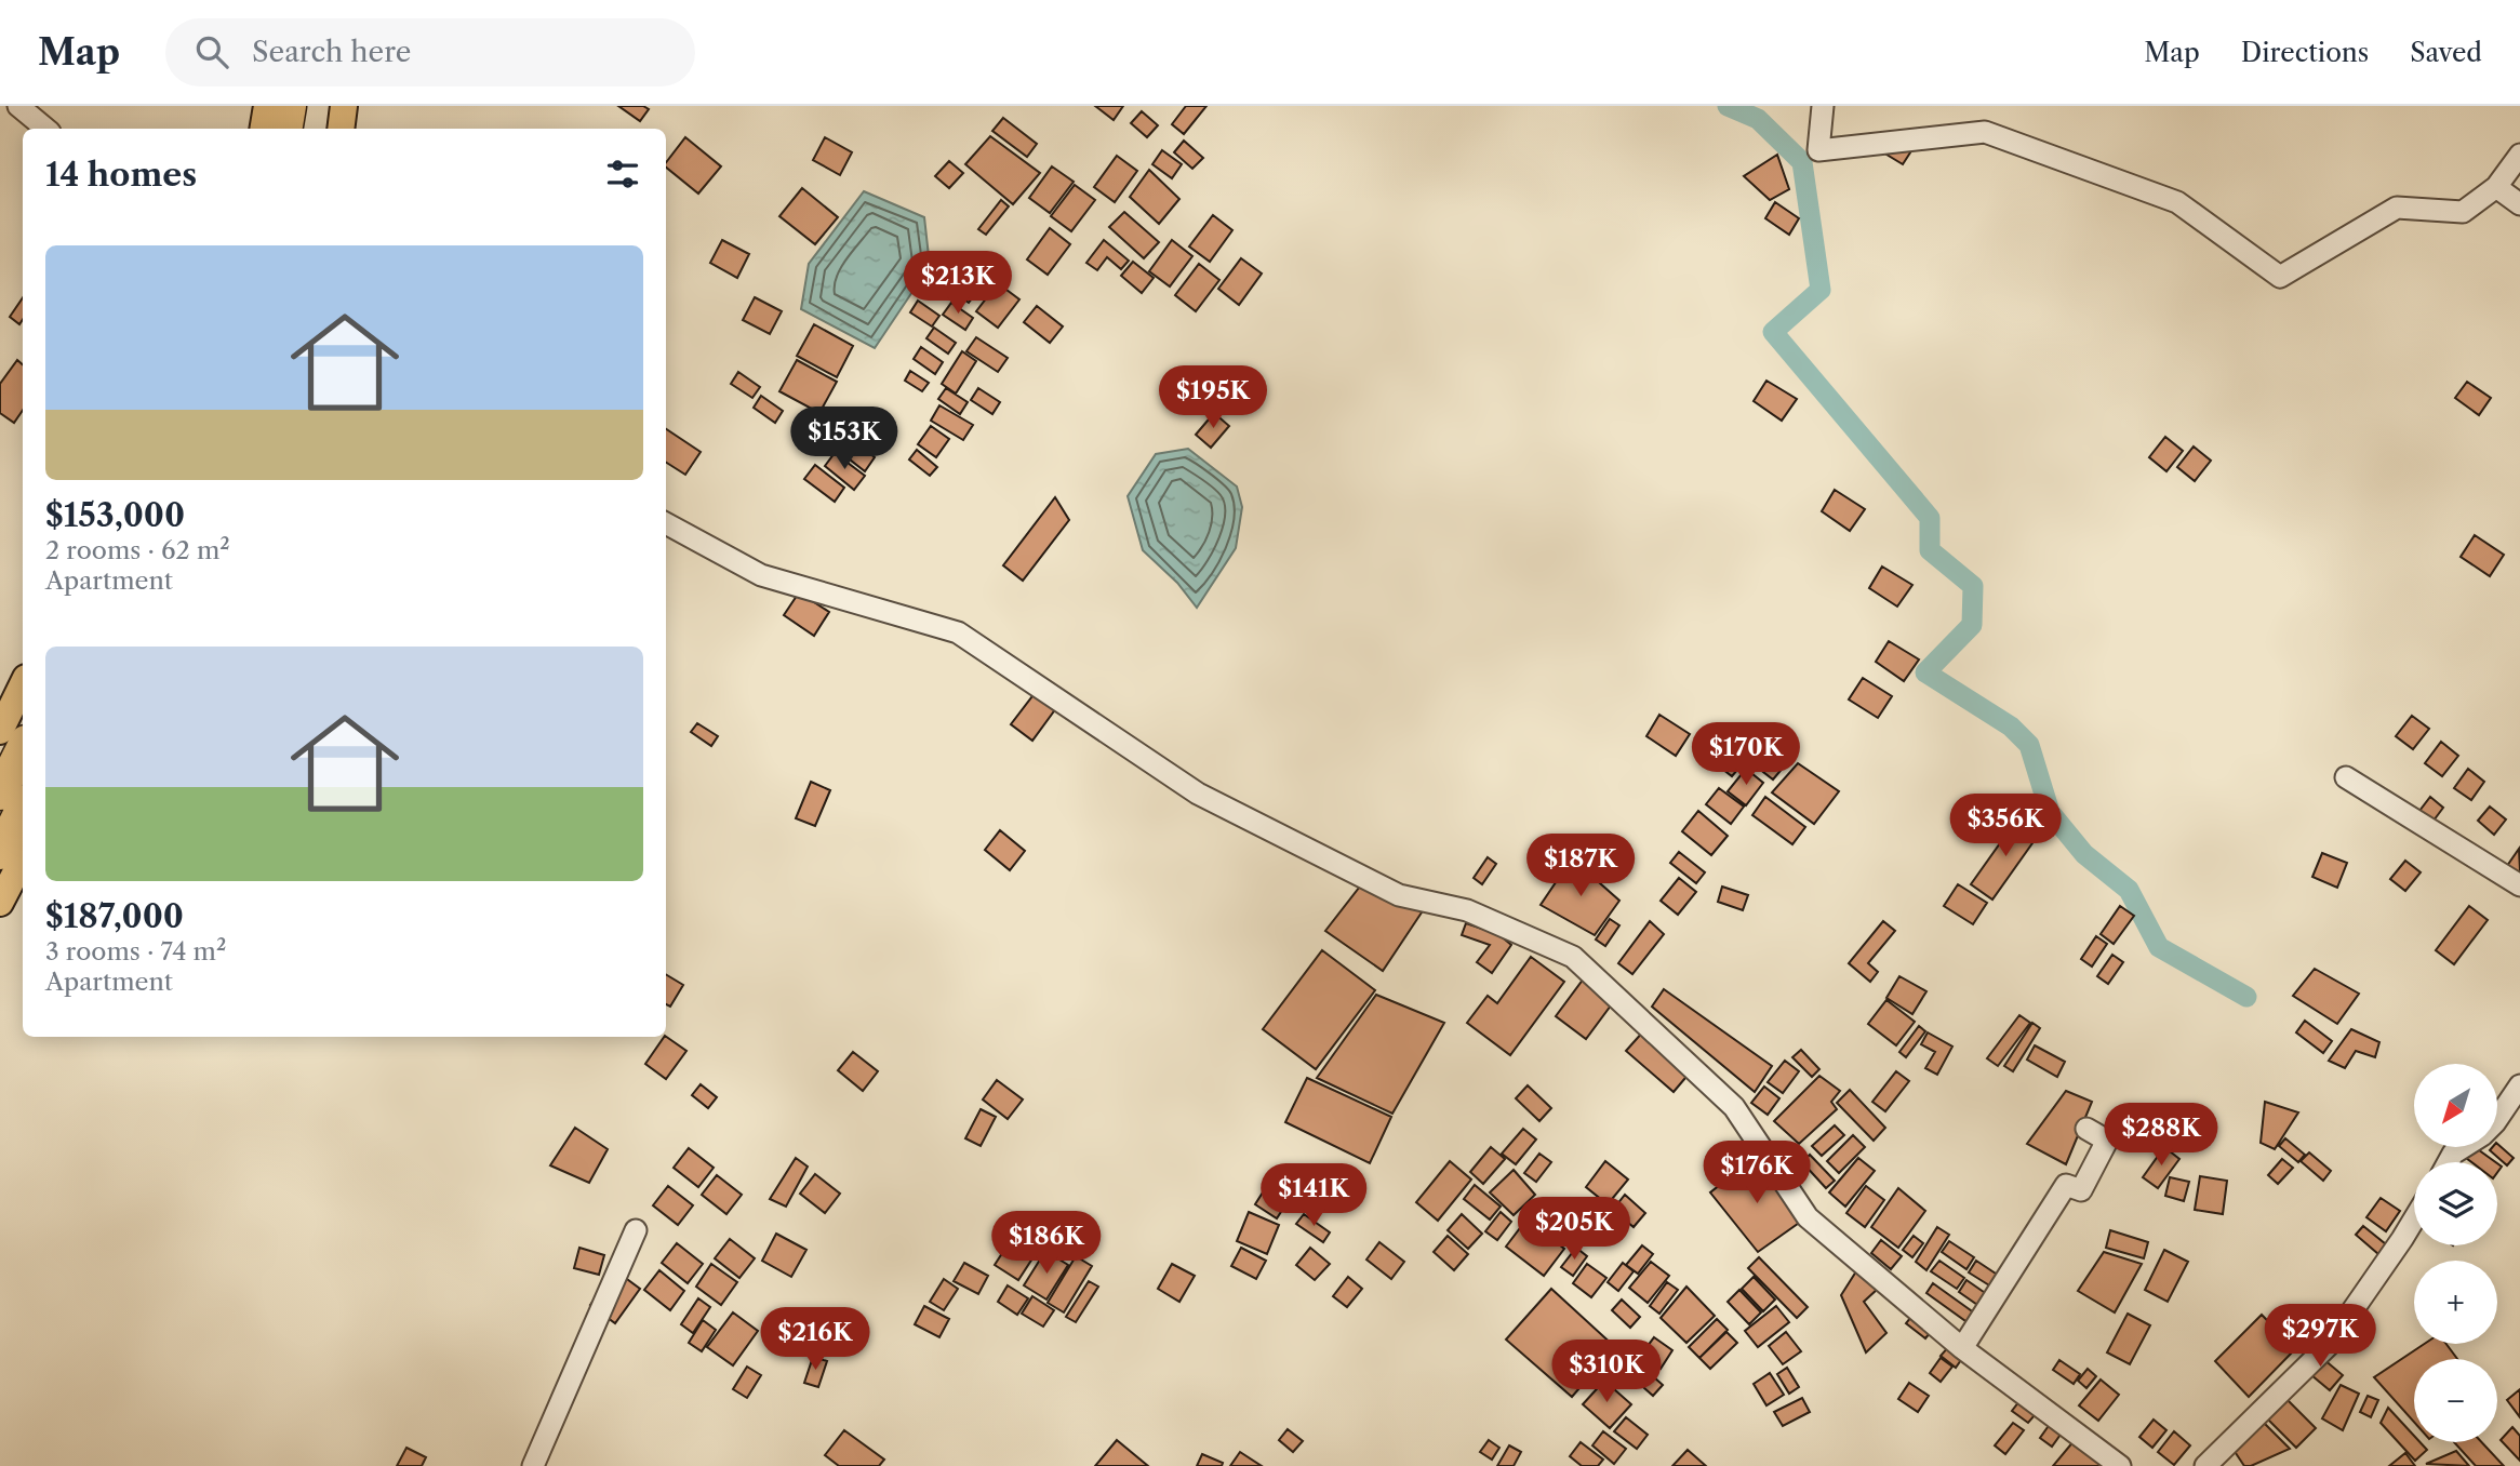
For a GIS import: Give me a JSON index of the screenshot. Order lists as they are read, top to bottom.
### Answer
{
  "north": "bottom left",
  "page": {
    "header": "Map",
    "search": "Search here",
    "nav": ["Map", "Directions", "Saved"],
    "heading": "14 homes",
    "list": [
      {
        "name": "$153,000",
        "note": "2 rooms · 62 m² · Apartment"
      },
      {
        "name": "$187,000",
        "note": "3 rooms · 74 m² · Apartment"
      }
    ],
    "price": [
      "$213K",
      "$195K",
      "$153K",
      "$170K",
      "$356K",
      "$187K",
      "$288K",
      "$176K",
      "$141K",
      "$205K",
      "$186K",
      "$297K",
      "$216K",
      "$310K"
    ],
    "map_buttons": ["+", "−"]
  }
}
